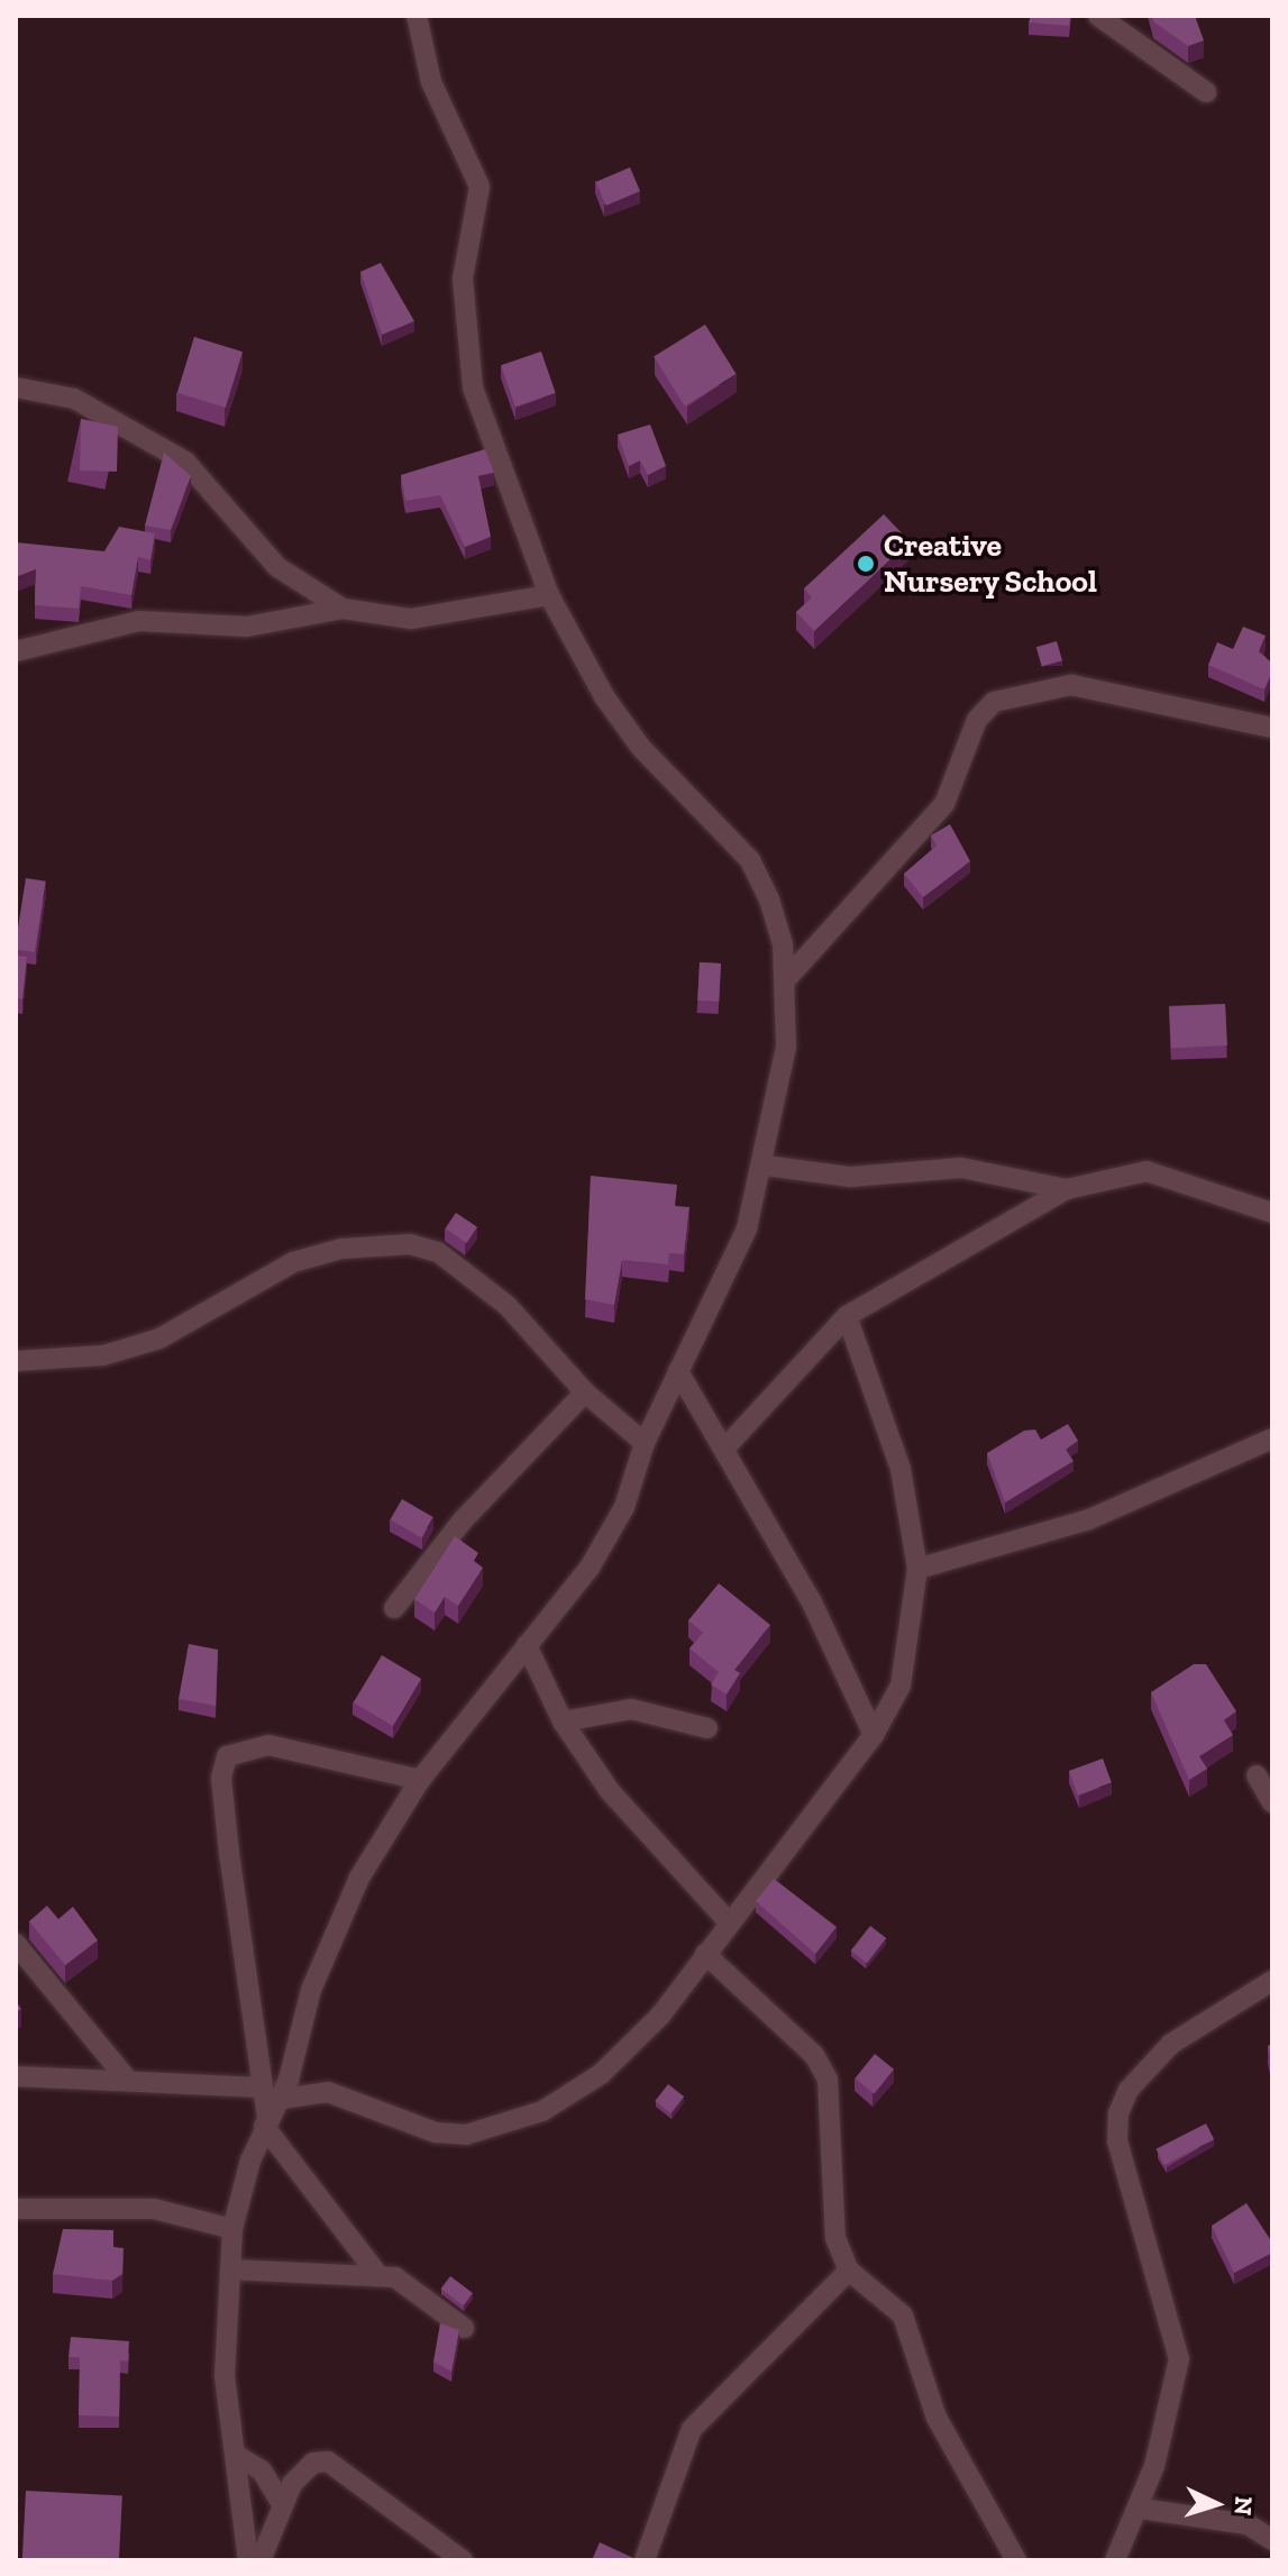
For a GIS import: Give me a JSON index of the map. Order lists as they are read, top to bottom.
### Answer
{
  "places": ["Creative Nursery School"],
  "north": "right"
}
